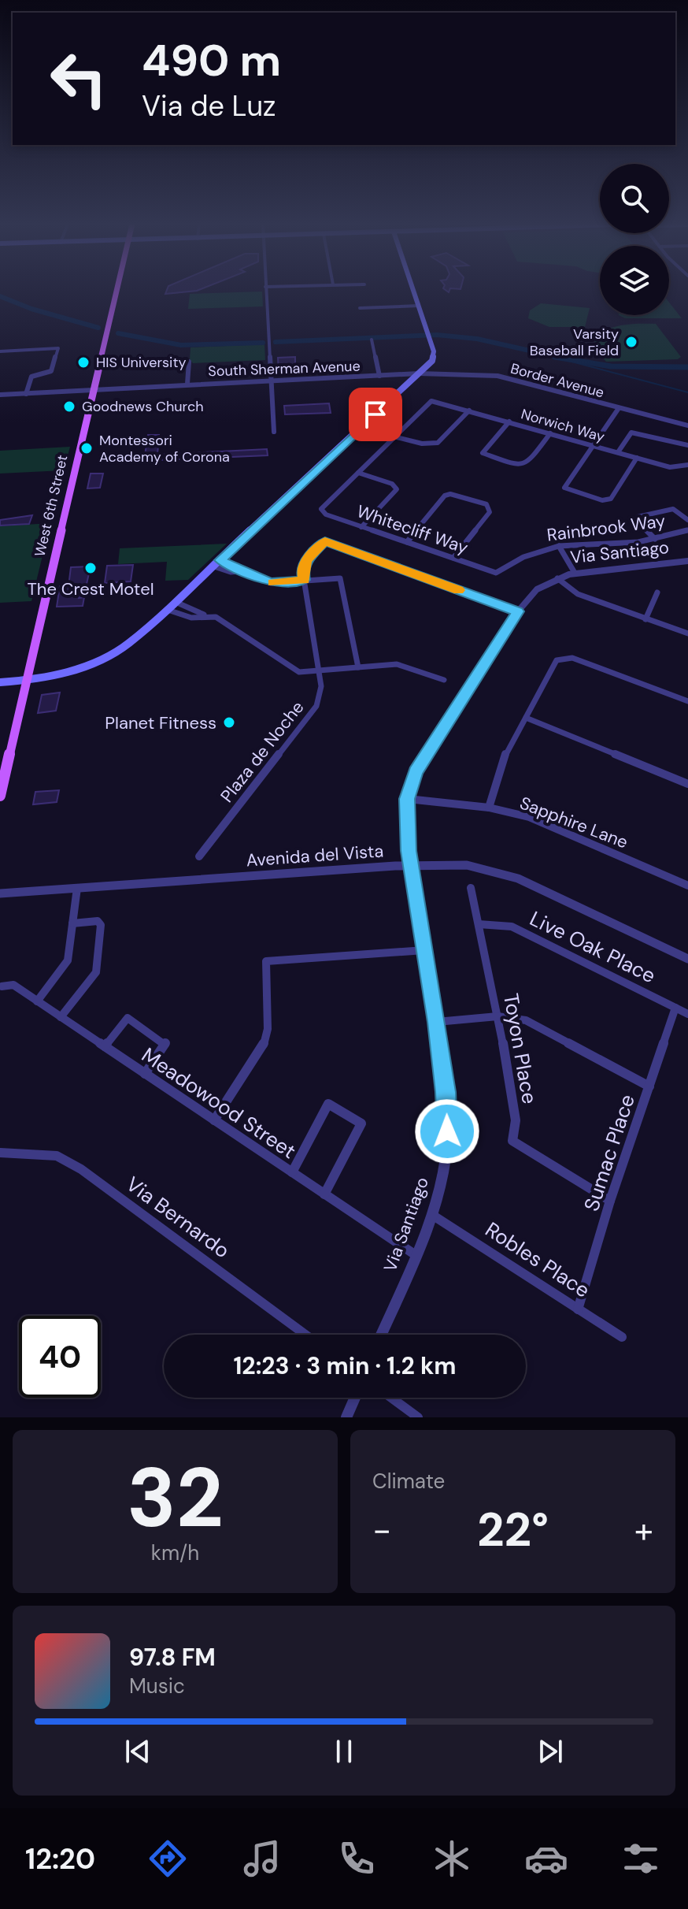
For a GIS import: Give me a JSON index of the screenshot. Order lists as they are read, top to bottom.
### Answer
{
  "streets": {
    "main road": ["West 6th Street"],
    "street": [
      "South Sherman Avenue",
      "Border Avenue",
      "Norwich Way",
      "Rainbrook Way",
      "Whitecliff Way",
      "Via Santiago",
      "Plaza de Noche",
      "Sapphire Lane",
      "Avenida del Vista",
      "Live Oak Place",
      "Toyon Place",
      "Meadowood Street",
      "Sumac Place",
      "Via Bernardo",
      "Robles Place"
    ]
  },
  "crossings": [
    ["South Sherman Avenue", "Border Avenue"],
    ["South Sherman Avenue", "West 6th Street"],
    ["Rainbrook Way", "Whitecliff Way"],
    ["Via Santiago", "Plaza de Noche"],
    ["Via Santiago", "Sapphire Lane"],
    ["Via Santiago", "Avenida del Vista"],
    ["Via Santiago", "Meadowood Street"],
    ["Via Santiago", "Robles Place"],
    ["Live Oak Place", "Toyon Place"],
    ["Live Oak Place", "Sumac Place"],
    ["Toyon Place", "Sumac Place"],
    ["Sumac Place", "Robles Place"]
  ],
  "places": [
    "Varsity Baseball Field",
    "HIS University",
    "Goodnews Church",
    "Montessori Academy of Corona",
    "The Crest Motel",
    "Planet Fitness"
  ],
  "page": {
    "turn": ["490 m", "Via de Luz"],
    "limit": "40",
    "trip": "12:23 · 3 min · 1.2 km",
    "tile": [
      ["32", "km/h"],
      "Climate"
    ],
    "heat": ["−", "22°", "+"],
    "song": ["97.8 FM", "Music"],
    "tabs": "12:20"
  }
}
